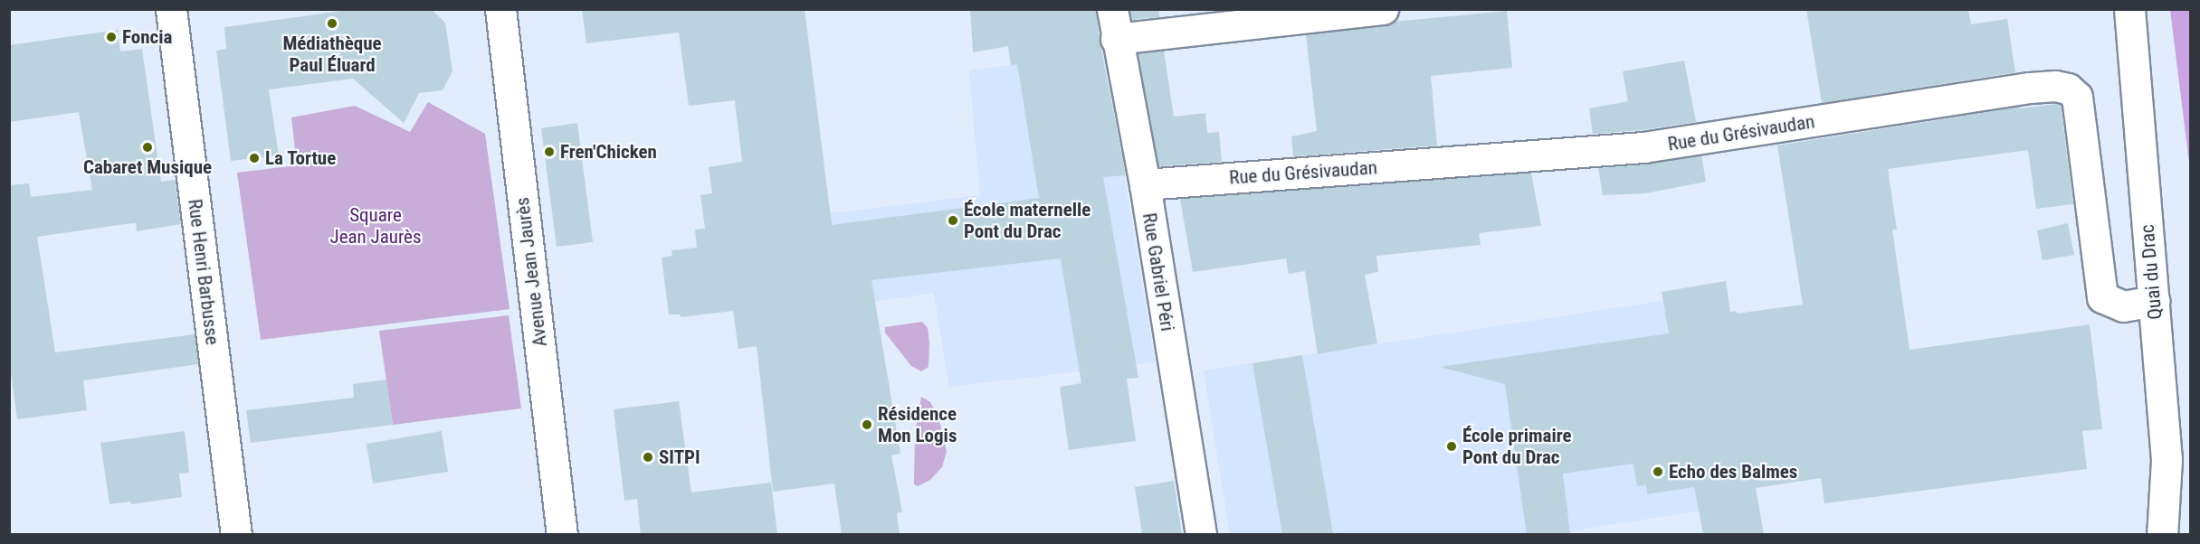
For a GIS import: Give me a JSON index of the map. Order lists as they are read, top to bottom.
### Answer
{
  "streets": {
    "street": [
      "Rue du Grésivaudan",
      "Rue Henri Barbusse",
      "Avenue Jean Jaurès",
      "Rue Gabriel Péri",
      "Quai du Drac"
    ]
  },
  "crossings": [
    ["Rue du Grésivaudan", "Rue Gabriel Péri"],
    ["Rue du Grésivaudan", "Quai du Drac"]
  ],
  "parks": ["Square Jean Jaurès"],
  "places": [
    "Médiathèque Paul Éluard",
    "Foncia",
    "Cabaret Musique",
    "Fren'Chicken",
    "La Tortue",
    "École maternelle Pont du Drac",
    "Résidence Mon Logis",
    "École primaire Pont du Drac",
    "SITPI",
    "Echo des Balmes"
  ]
}
